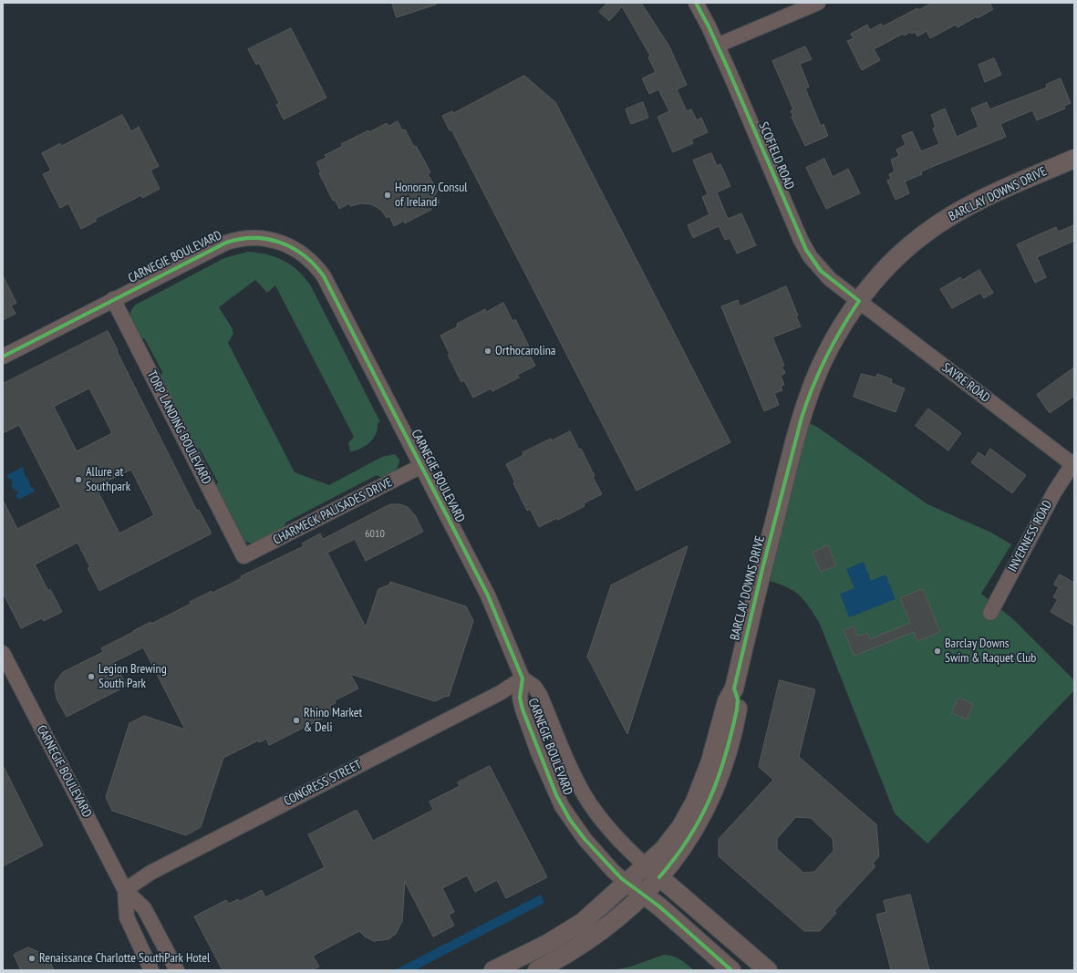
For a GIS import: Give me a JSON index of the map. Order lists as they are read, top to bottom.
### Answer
{
  "streets": {
    "street": [
      "SCOFIELD ROAD",
      "BARCLAY DOWNS DRIVE",
      "CARNEGIE BOULEVARD",
      "SAYRE ROAD",
      "TORP LANDING BOULEVARD",
      "CHARMECK PALISADES DRIVE",
      "INVERNESS ROAD",
      "CONGRESS STREET"
    ]
  },
  "crossings": [
    ["SCOFIELD ROAD", "BARCLAY DOWNS DRIVE"],
    ["SCOFIELD ROAD", "SAYRE ROAD"],
    ["BARCLAY DOWNS DRIVE", "CARNEGIE BOULEVARD"],
    ["BARCLAY DOWNS DRIVE", "SAYRE ROAD"],
    ["CARNEGIE BOULEVARD", "TORP LANDING BOULEVARD"],
    ["CARNEGIE BOULEVARD", "CHARMECK PALISADES DRIVE"],
    ["CARNEGIE BOULEVARD", "CONGRESS STREET"],
    ["SAYRE ROAD", "INVERNESS ROAD"],
    ["TORP LANDING BOULEVARD", "CHARMECK PALISADES DRIVE"]
  ],
  "places": [
    "Honorary Consul of Ireland",
    "Orthocarolina",
    "Allure at Southpark",
    "Barclay Downs Swim & Raquet Club",
    "Legion Brewing South Park",
    "Rhino Market & Deli",
    "Renaissance Charlotte SouthPark Hotel"
  ],
  "house_numbers": ["6010"]
}
